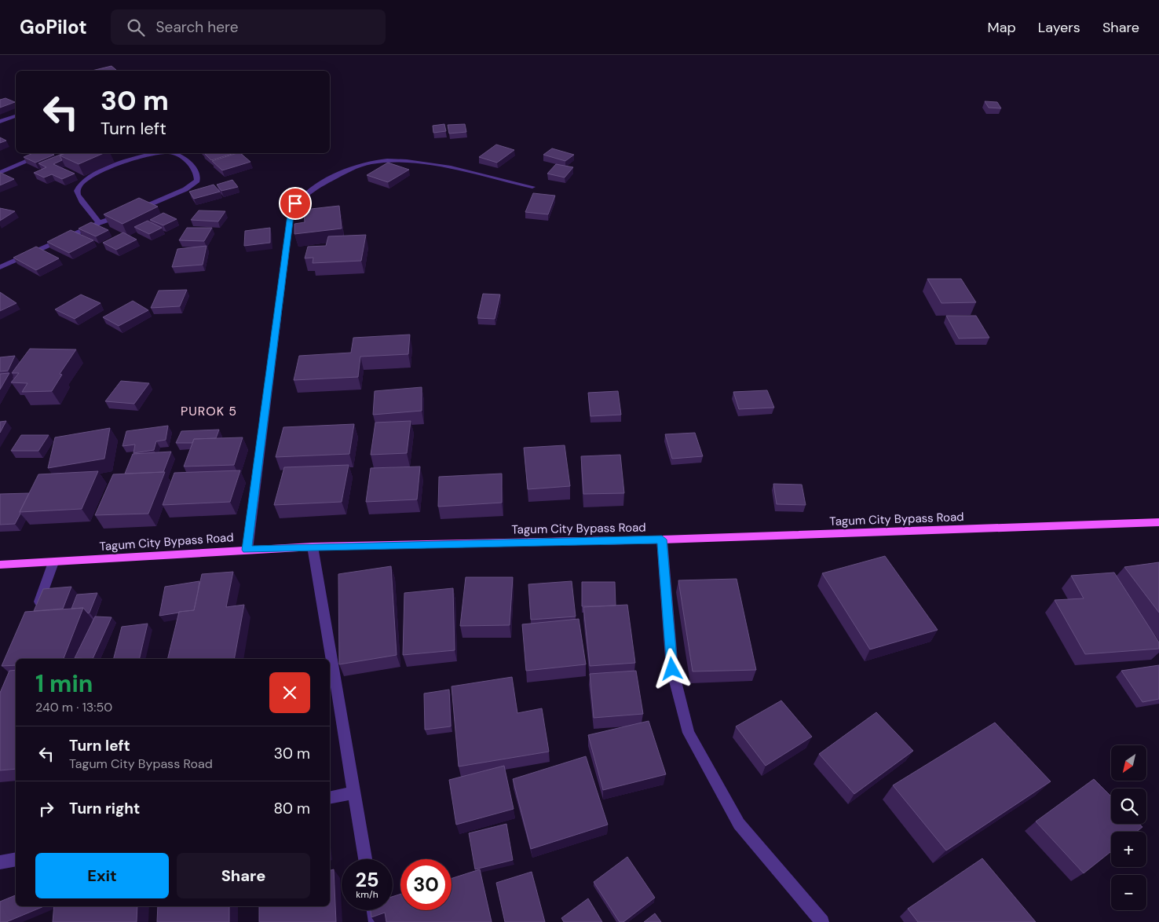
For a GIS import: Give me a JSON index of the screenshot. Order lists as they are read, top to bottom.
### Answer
{
  "streets": {
    "main road": ["Tagum City Bypass Road"]
  },
  "districts": ["PUROK 5"],
  "north": "bottom left",
  "page": {
    "header": "GoPilot",
    "search": "Search here",
    "nav": ["Map", "Layers", "Share"],
    "turn": ["30 m", "Turn left"],
    "heading": ["1 min", "240 m · 13:50"],
    "list": [
      {
        "name": "Turn left",
        "note": "Tagum City Bypass Road",
        "value": "30 m"
      },
      {
        "name": "Turn right",
        "value": "80 m"
      }
    ],
    "map_buttons": ["+", "−"],
    "buttons": ["Exit", "Share"],
    "speed": "25 km/h",
    "limit": "30"
  }
}
